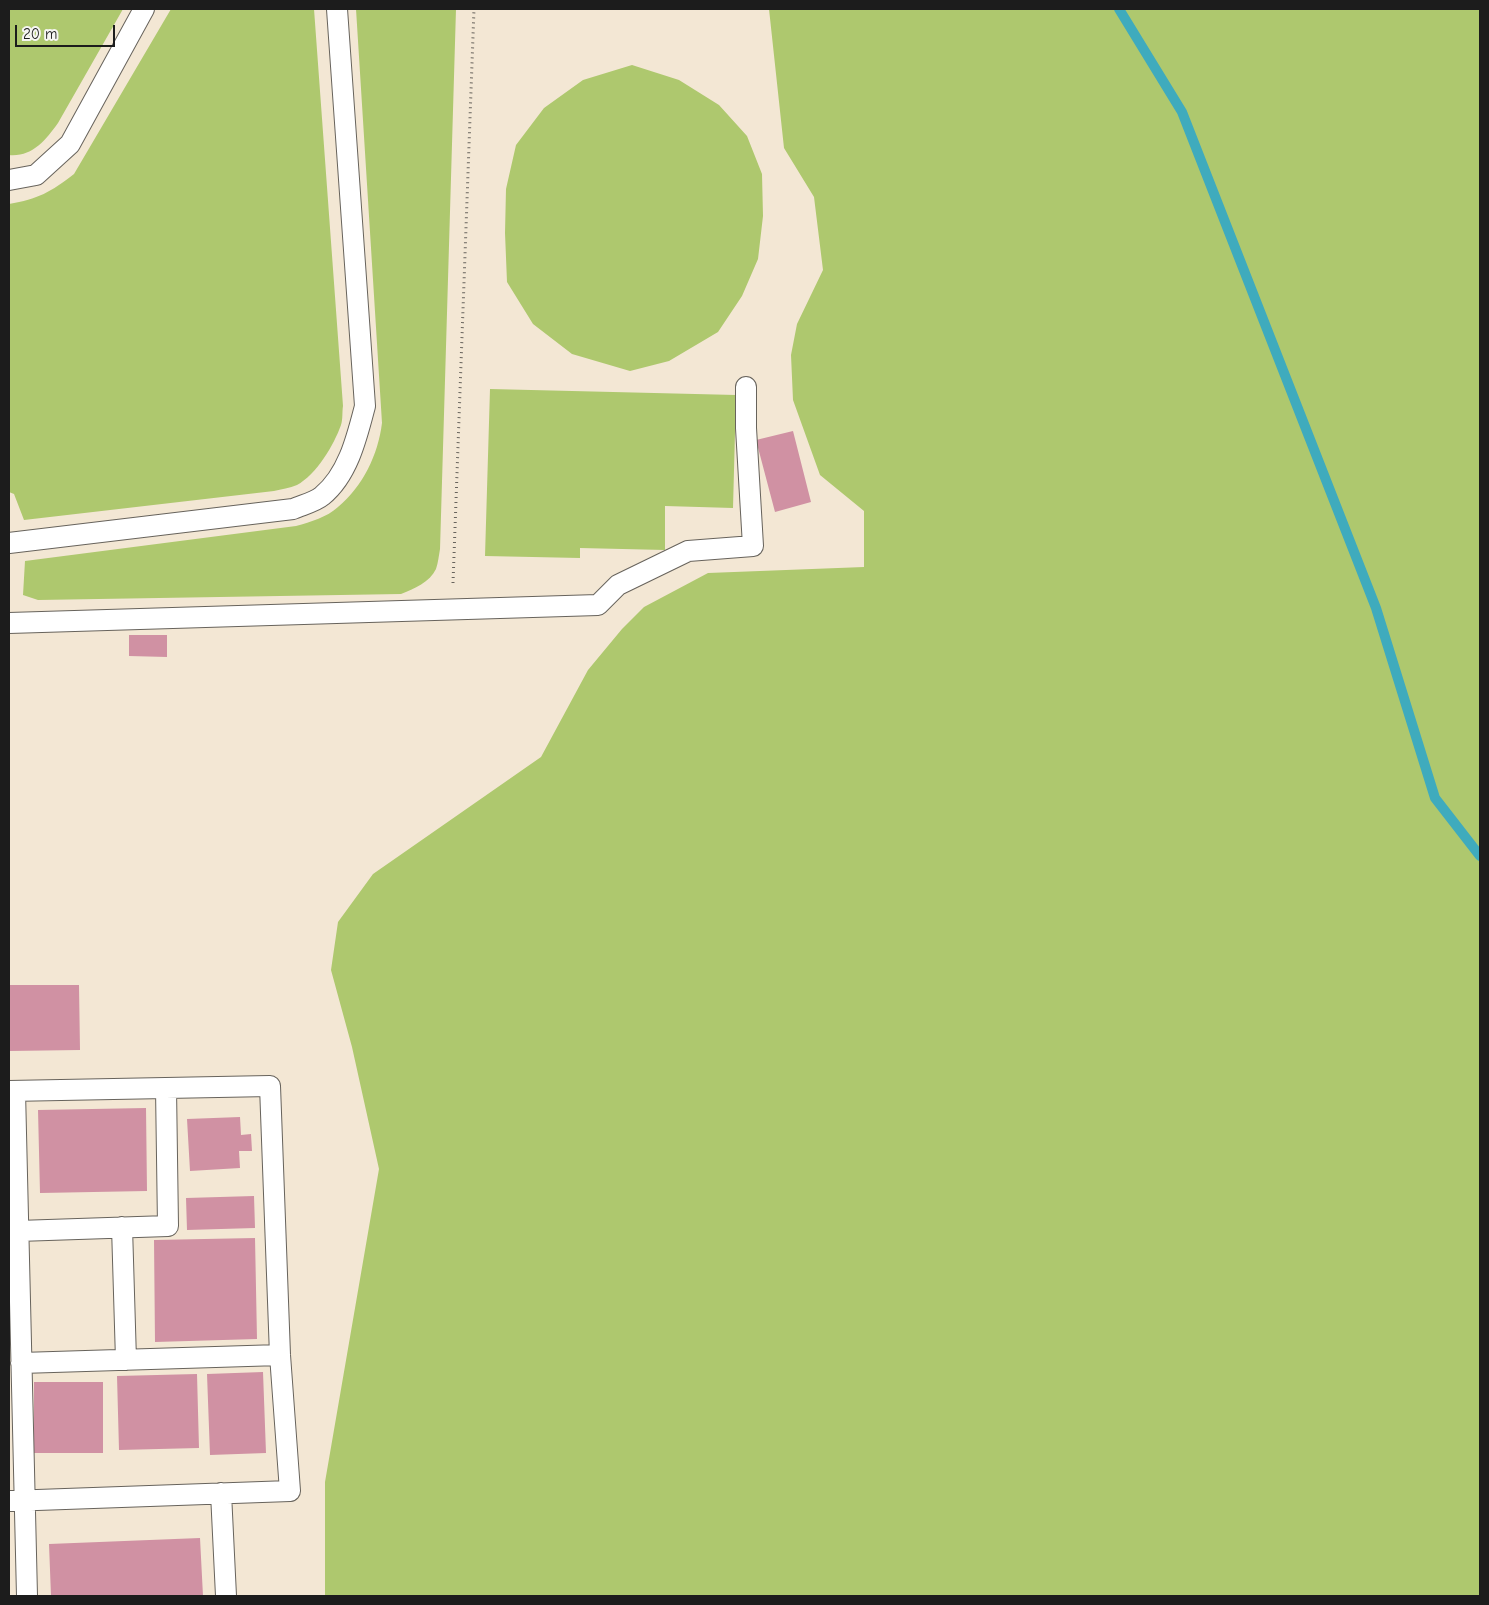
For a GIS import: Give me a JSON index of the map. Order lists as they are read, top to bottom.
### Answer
{
  "scale_bar": "20 m"
}
